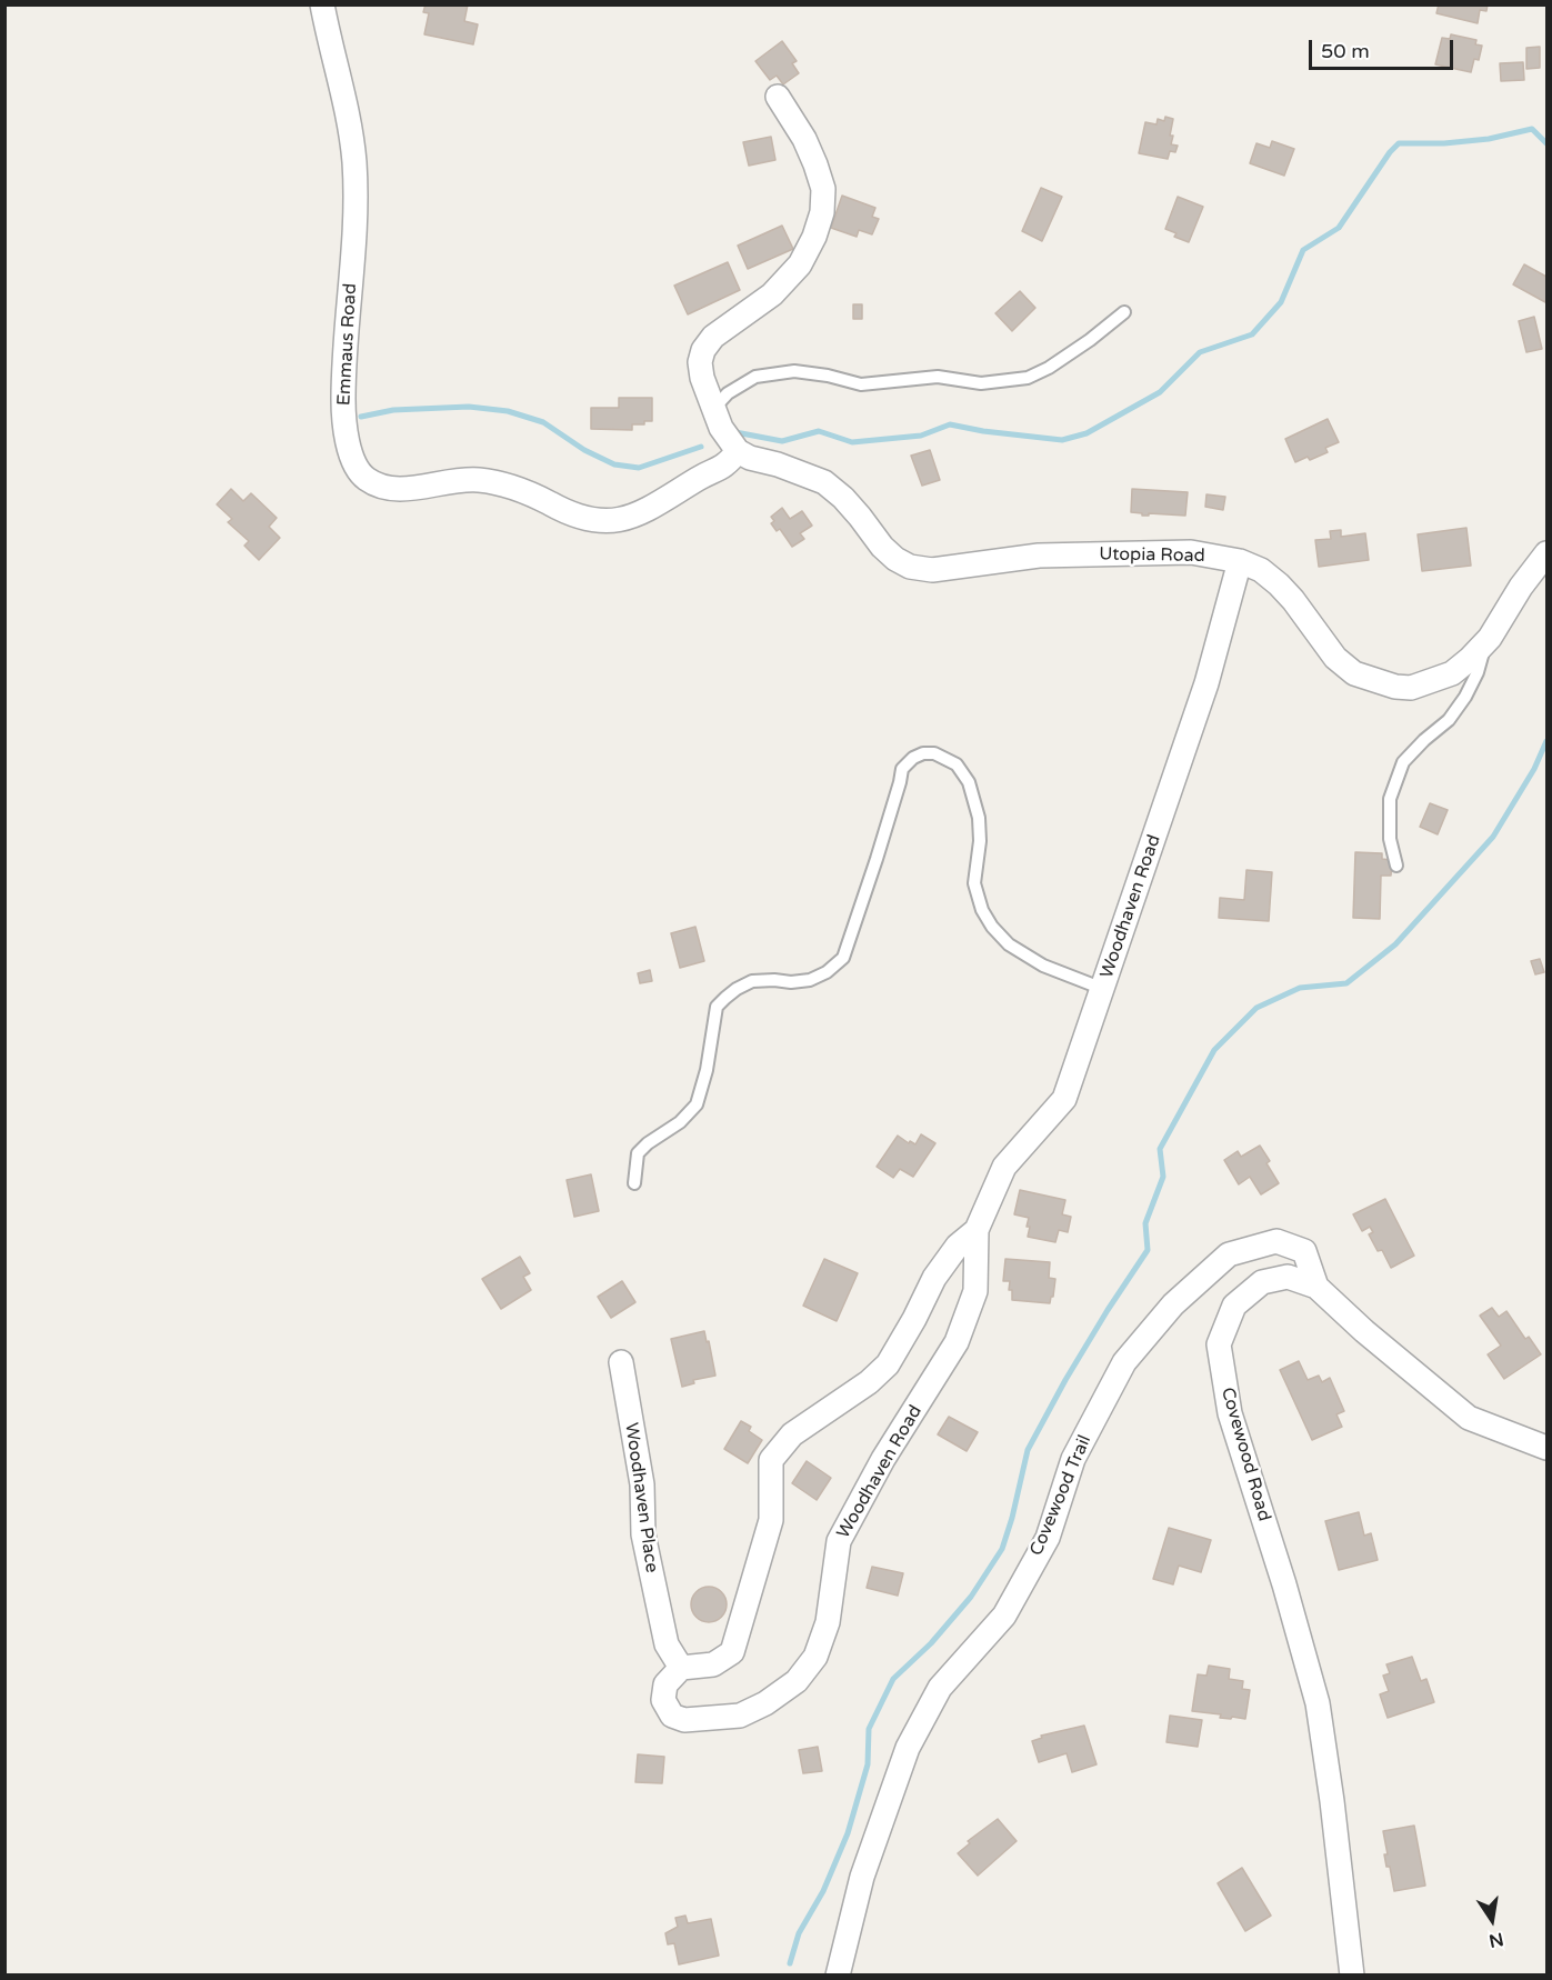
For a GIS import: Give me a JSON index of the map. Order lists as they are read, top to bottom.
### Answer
{
  "streets": {
    "street": [
      "Emmaus Road",
      "Utopia Road",
      "Woodhaven Road",
      "Covewood Road",
      "Covewood Trail",
      "Woodhaven Place"
    ]
  },
  "crossings": [
    ["Emmaus Road", "Utopia Road"],
    ["Utopia Road", "Woodhaven Road"],
    ["Woodhaven Road", "Woodhaven Place"],
    ["Covewood Road", "Covewood Trail"]
  ],
  "scale_bar": "50 m",
  "north": "bottom"
}
